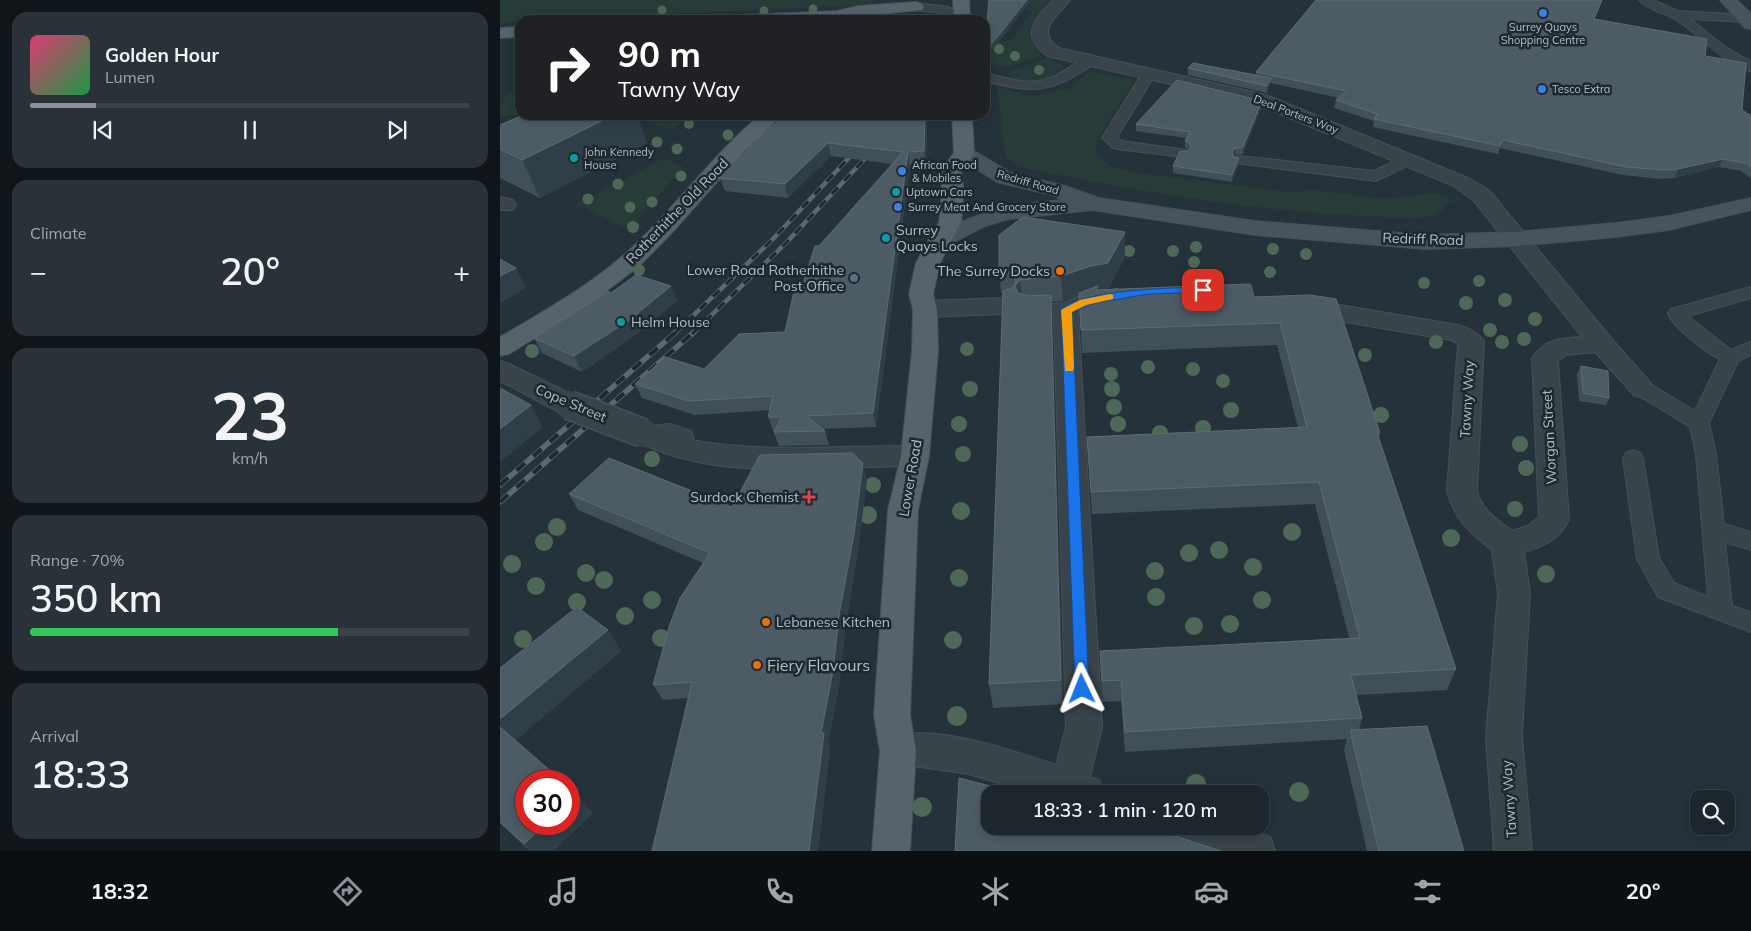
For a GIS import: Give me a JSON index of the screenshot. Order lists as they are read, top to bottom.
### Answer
{
  "streets": {
    "main road": ["Redriff Road", "Rotherhithe Old Road", "Lower Road"],
    "street": [
      "Deal Porters Way",
      "Tawny Way",
      "Cope Street",
      "Worgan Street"
    ]
  },
  "crossings": [
    ["Deal Porters Way", "Redriff Road"],
    ["Redriff Road", "Lower Road"],
    ["Tawny Way", "Worgan Street"],
    ["Cope Street", "Lower Road"]
  ],
  "places": {
    "other": [
      "Surrey Quays Shopping Centre",
      "Tesco Extra",
      "John Kennedy House",
      "African Food & Mobiles",
      "Uptown Cars",
      "Surrey Meat And Grocery Store",
      "Surrey Quays Locks",
      "The Surrey Docks",
      "Lower Road Rotherhithe Post Office",
      "Helm House",
      "Lebanese Kitchen",
      "Fiery Flavours"
    ],
    "health": ["Surdock Chemist"]
  },
  "page": {
    "turn": ["90 m", "Tawny Way"],
    "song": ["Golden Hour", "Lumen"],
    "tile": [
      "Climate",
      ["23", "km/h"],
      ["Range · 70%", "350 km"],
      ["Arrival", "18:33"]
    ],
    "heat": ["−", "20°", "+"],
    "limit": "30",
    "trip": "18:33 · 1 min · 120 m",
    "tabs": ["18:32", "20°"]
  }
}
